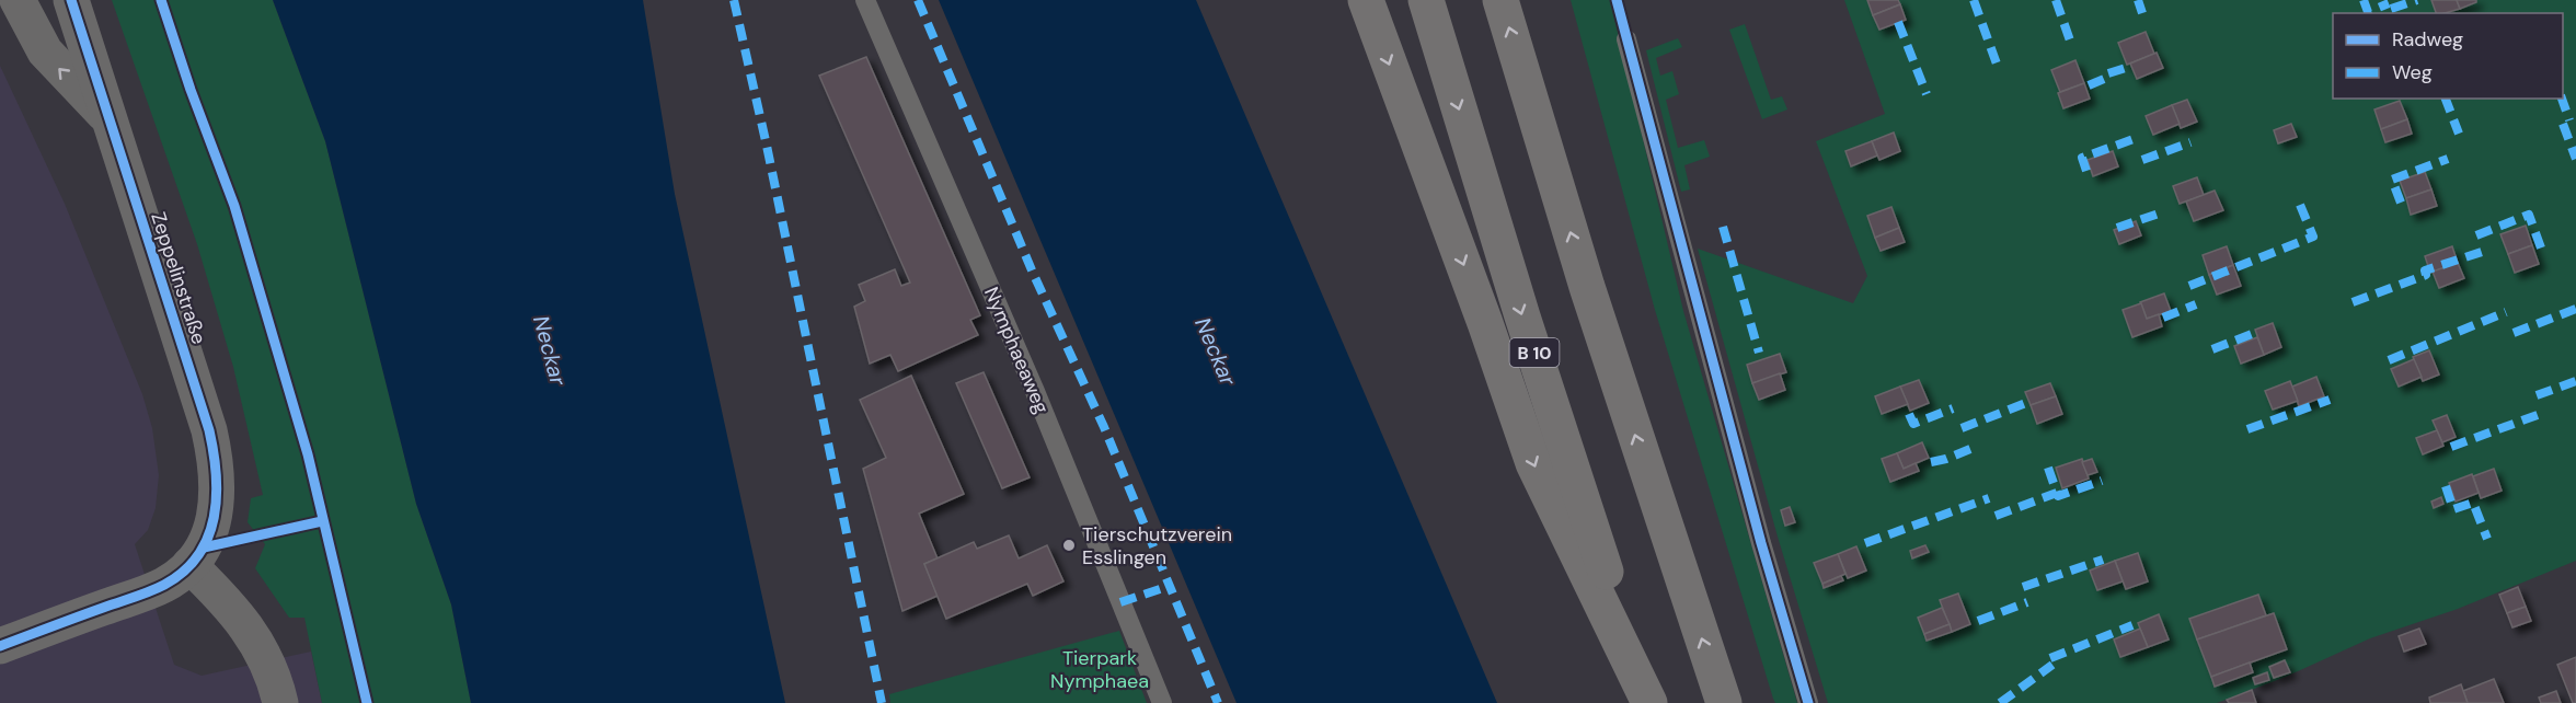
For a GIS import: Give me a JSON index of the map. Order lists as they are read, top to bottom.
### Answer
{
  "streets": {
    "highway": ["B 10"],
    "street": ["Zeppelinstraße"],
    "lane": ["Nymphaeaweg"]
  },
  "water": ["Neckar"],
  "parks": ["Tierpark Nymphaea"],
  "places": ["Tierschutzverein Esslingen"],
  "legend": ["Radweg", "Weg"]
}
